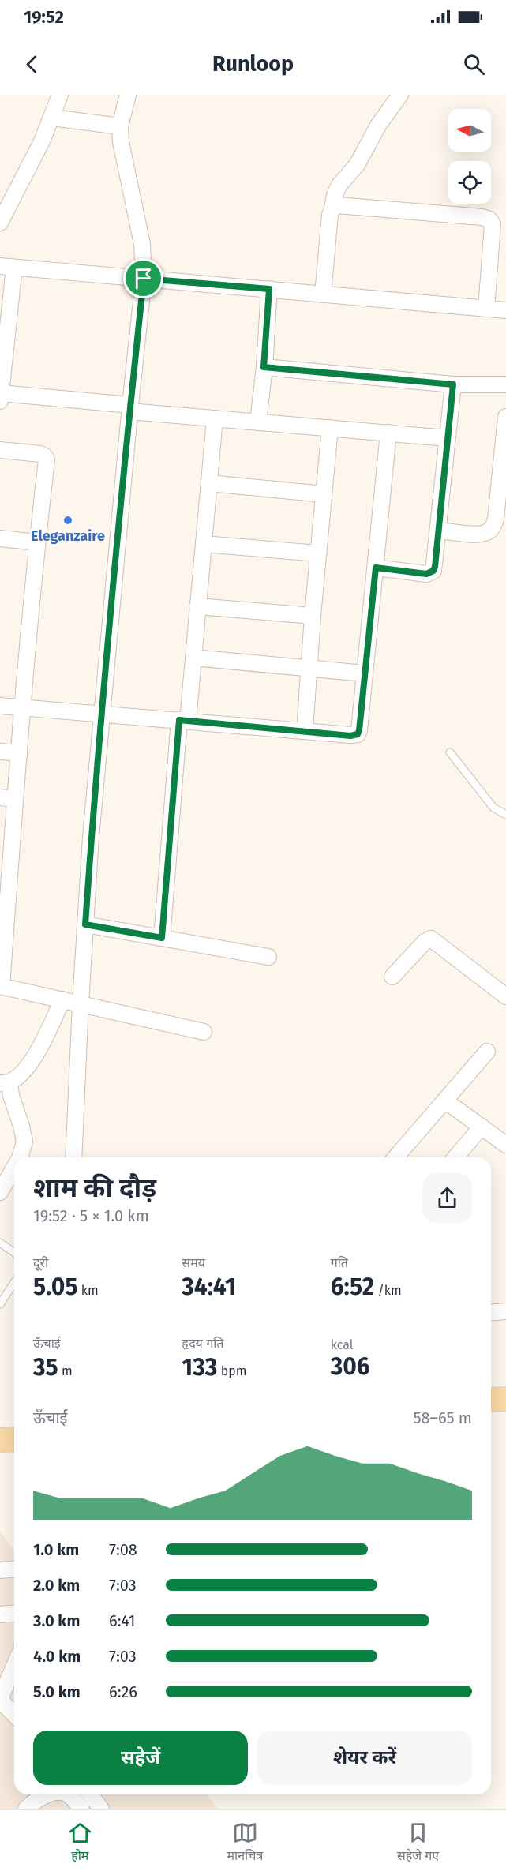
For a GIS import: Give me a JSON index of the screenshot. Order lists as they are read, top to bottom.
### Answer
{
  "places": ["Eleganzaire"],
  "north": "left",
  "page": {
    "status": "19:52",
    "header": "Runloop",
    "heading": ["शाम की दौड़", "19:52 · 5 × 1.0 km"],
    "stats": [
      ["दूरी", "5.05 km"],
      ["समय", "34:41"],
      ["गति", "6:52 /km"],
      ["ऊँचाई", "35 m"],
      ["हृदय गति", "133 bpm"],
      ["kcal", "306"]
    ],
    "chart": ["ऊँचाई", "58–65 m"],
    "list": [
      {
        "name": "1.0 km",
        "note": "7:08"
      },
      {
        "name": "2.0 km",
        "note": "7:03"
      },
      {
        "name": "3.0 km",
        "note": "6:41"
      },
      {
        "name": "4.0 km",
        "note": "7:03"
      },
      {
        "name": "5.0 km",
        "note": "6:26"
      }
    ],
    "buttons": ["सहेजें", "शेयर करें"],
    "tabs": ["होम", "मानचित्र", "सहेजे गए"]
  }
}
